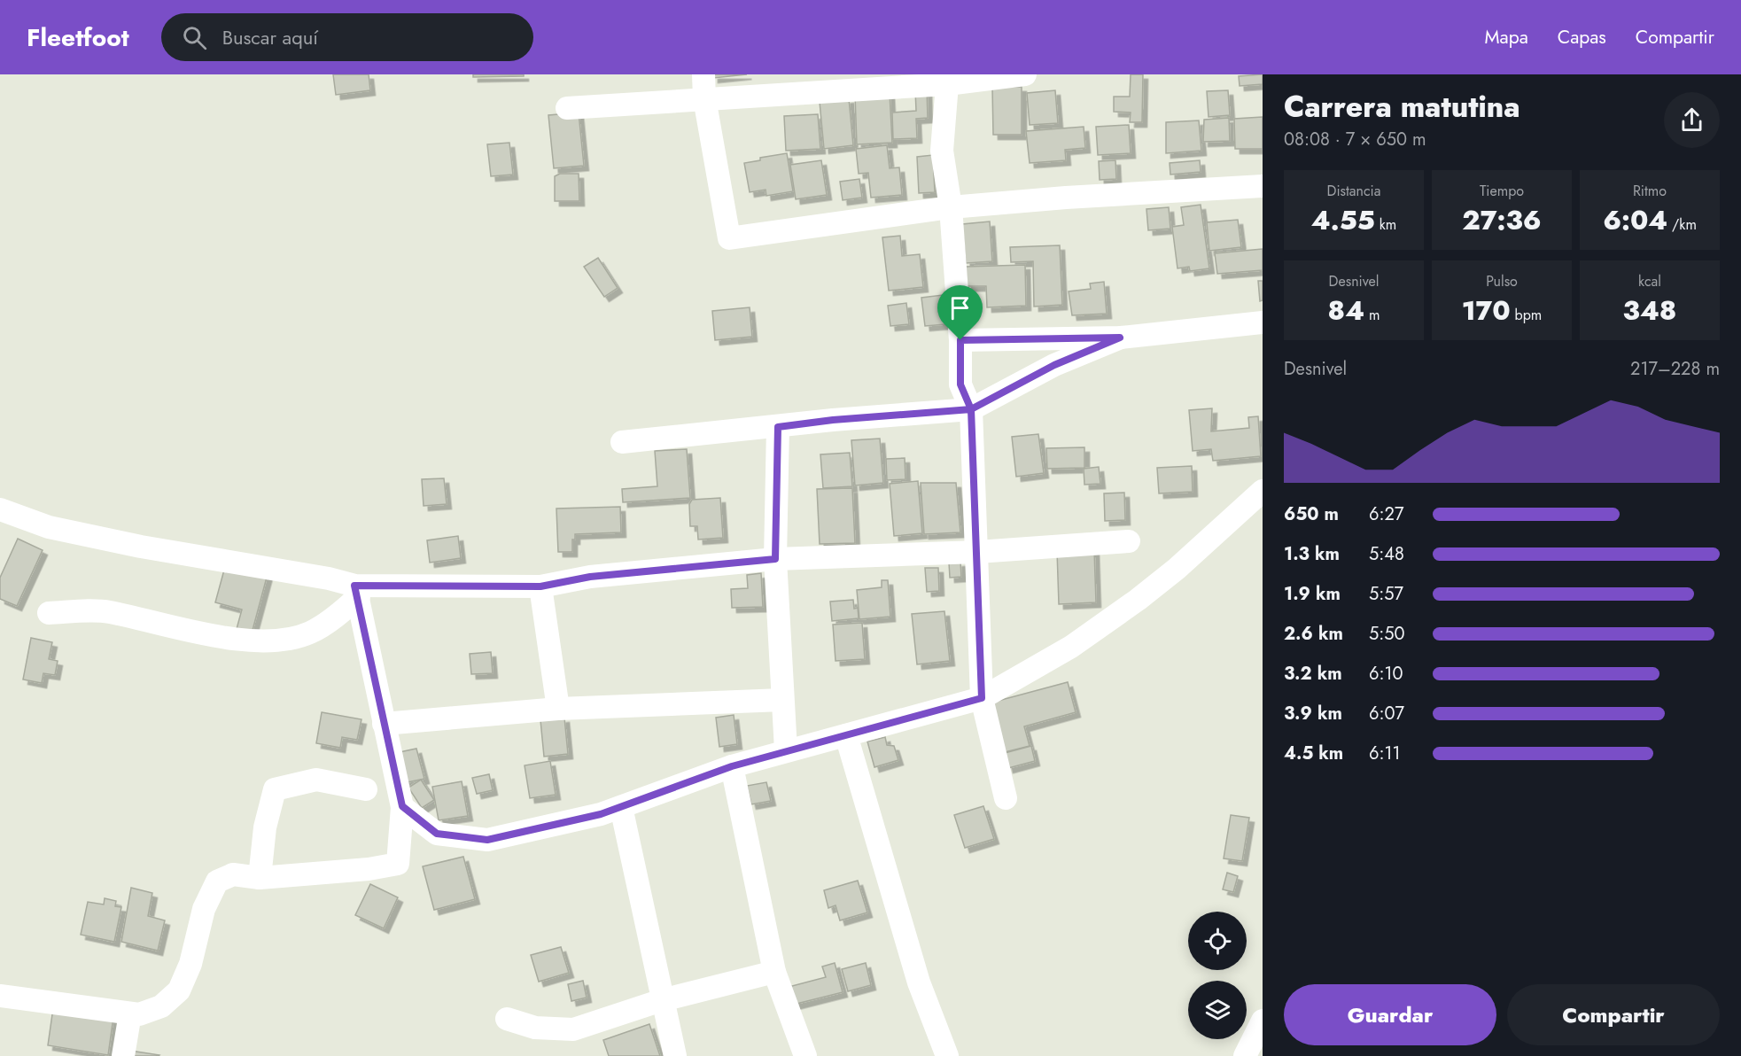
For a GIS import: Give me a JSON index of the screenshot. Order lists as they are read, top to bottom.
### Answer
{
  "page": {
    "header": "Fleetfoot",
    "search": "Buscar aquí",
    "nav": ["Mapa", "Capas", "Compartir"],
    "heading": ["Carrera matutina", "08:08 · 7 × 650 m"],
    "stats": [
      ["Distancia", "4.55 km"],
      ["Tiempo", "27:36"],
      ["Ritmo", "6:04 /km"],
      ["Desnivel", "84 m"],
      ["Pulso", "170 bpm"],
      ["kcal", "348"]
    ],
    "chart": ["Desnivel", "217–228 m"],
    "list": [
      {
        "name": "650 m",
        "note": "6:27"
      },
      {
        "name": "1.3 km",
        "note": "5:48"
      },
      {
        "name": "1.9 km",
        "note": "5:57"
      },
      {
        "name": "2.6 km",
        "note": "5:50"
      },
      {
        "name": "3.2 km",
        "note": "6:10"
      },
      {
        "name": "3.9 km",
        "note": "6:07"
      },
      {
        "name": "4.5 km",
        "note": "6:11"
      }
    ],
    "buttons": ["Guardar", "Compartir"]
  }
}
